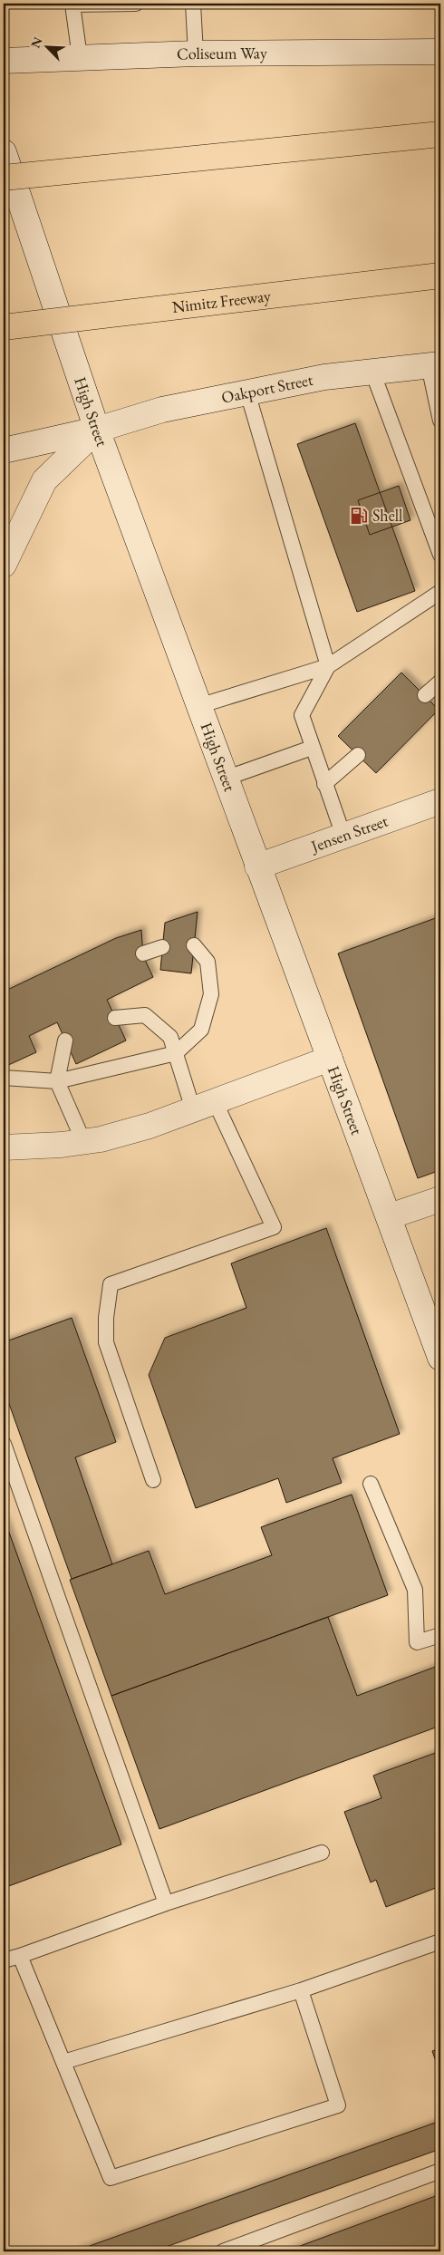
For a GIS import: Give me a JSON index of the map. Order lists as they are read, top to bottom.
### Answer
{
  "streets": {
    "highway": ["Nimitz Freeway"],
    "main road": [
      "Coliseum Way",
      "Oakport Street",
      "High Street",
      "Jensen Street"
    ]
  },
  "crossings": [
    ["Oakport Street", "High Street"],
    ["High Street", "Jensen Street"]
  ],
  "places": {
    "fuel station": ["Shell"]
  },
  "north": "top left"
}
